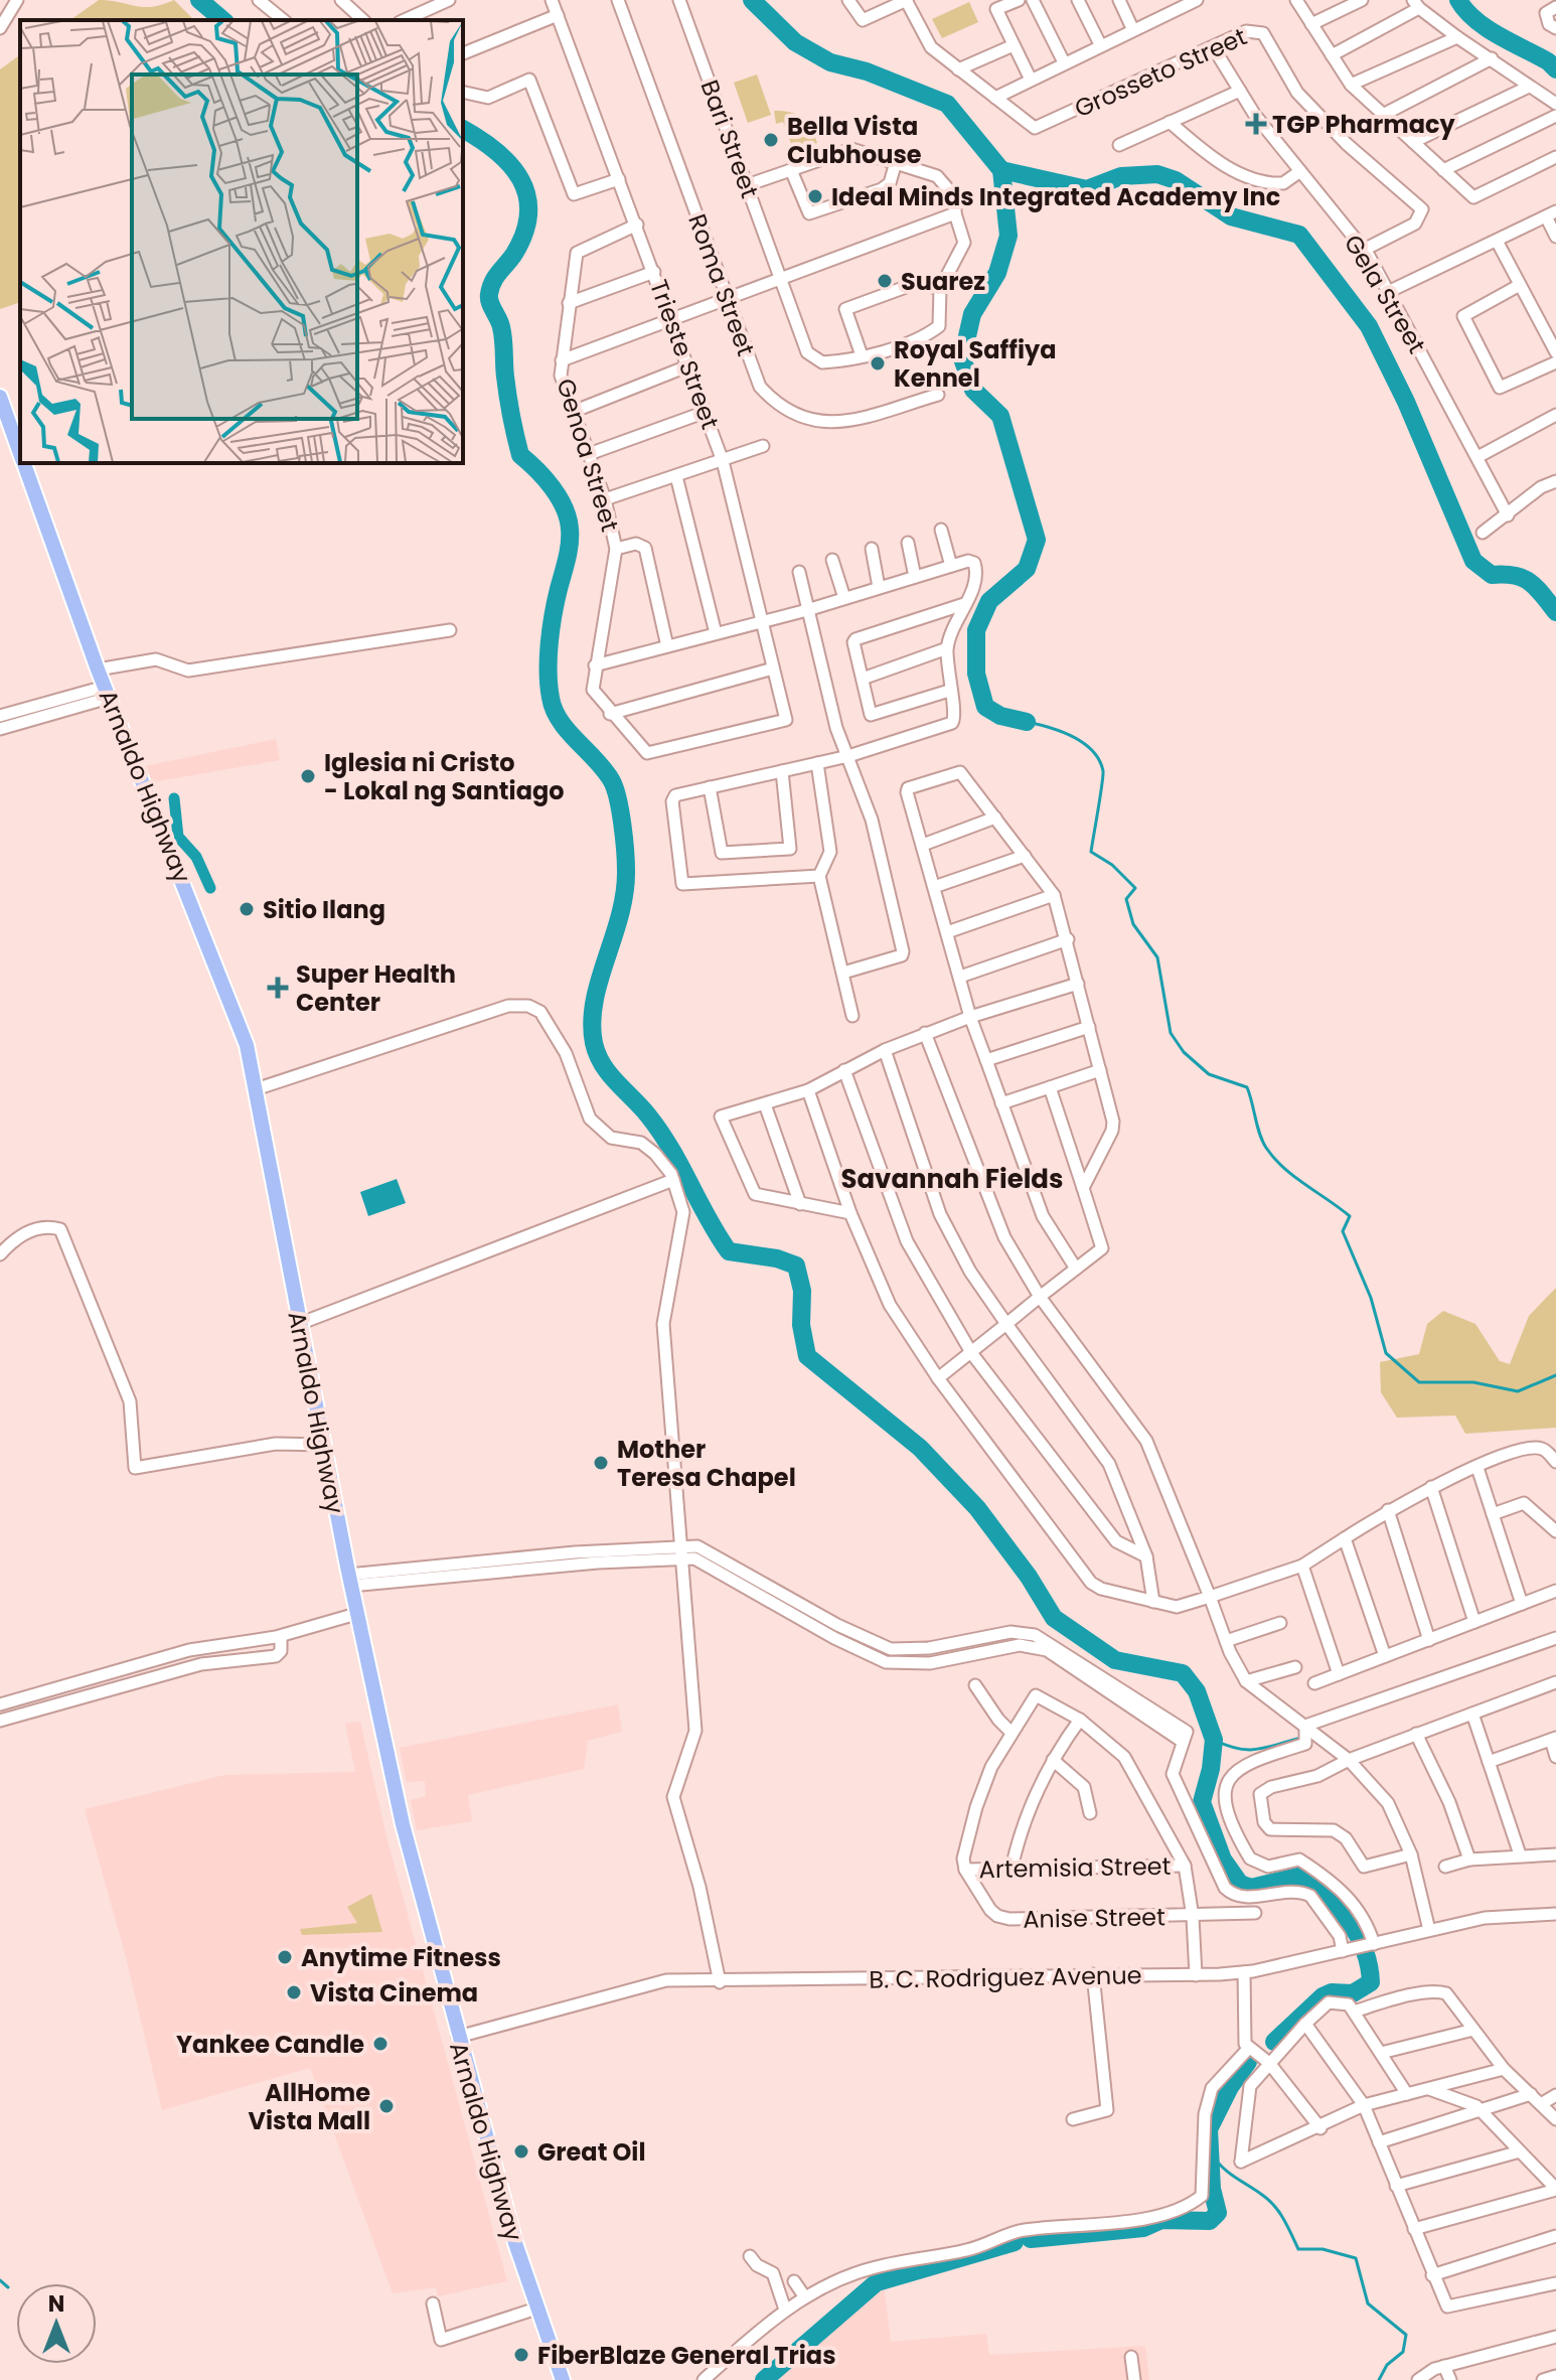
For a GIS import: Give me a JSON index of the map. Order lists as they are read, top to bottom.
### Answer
{
  "streets": {
    "main road": ["Arnaldo Highway"],
    "street": [
      "Grosseto Street",
      "Bari Street",
      "Roma Street",
      "Gela Street",
      "Trieste Street",
      "Genoa Street",
      "Artemisia Street",
      "Anise Street",
      "B. C. Rodriguez Avenue"
    ]
  },
  "crossings": [
    ["Grosseto Street", "Gela Street"],
    ["Trieste Street", "Genoa Street"],
    ["Arnaldo Highway", "B. C. Rodriguez Avenue"],
    ["Artemisia Street", "Anise Street"],
    ["Anise Street", "B. C. Rodriguez Avenue"]
  ],
  "districts": ["Savannah Fields"],
  "places": {
    "health": ["TGP Pharmacy", "Super Health Center"],
    "other": [
      "Bella Vista Clubhouse",
      "Ideal Minds Integrated Academy Inc",
      "Suarez",
      "Royal Saffiya Kennel",
      "Iglesia ni Cristo - Lokal ng Santiago",
      "Sitio Ilang",
      "Mother Teresa Chapel",
      "Anytime Fitness",
      "Vista Cinema",
      "Yankee Candle",
      "AllHome Vista Mall",
      "Great Oil",
      "FiberBlaze General Trias"
    ]
  },
  "north": "top"
}
